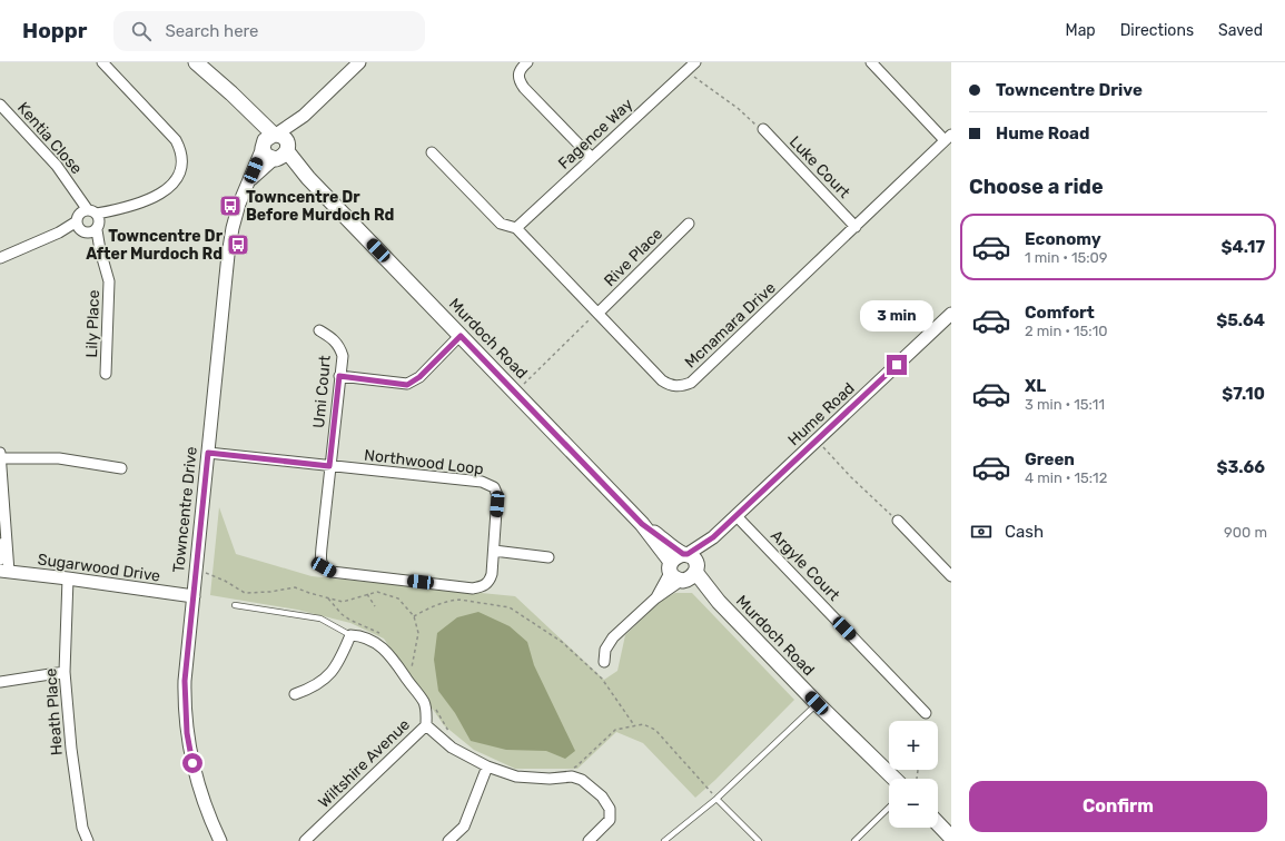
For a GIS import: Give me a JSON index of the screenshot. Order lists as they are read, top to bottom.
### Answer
{
  "streets": {
    "main road": ["Murdoch Road"],
    "street": [
      "Fagence Way",
      "Kentia Close",
      "Luke Court",
      "Rive Place",
      "Lily Place",
      "Mcnamara Drive",
      "Umi Court",
      "Hume Road",
      "Northwood Loop",
      "Towncentre Drive",
      "Argyle Court",
      "Sugarwood Drive",
      "Heath Place",
      "Wiltshire Avenue"
    ]
  },
  "crossings": [
    ["Fagence Way", "Mcnamara Drive"],
    ["Kentia Close", "Lily Place"],
    ["Luke Court", "Mcnamara Drive"],
    ["Rive Place", "Mcnamara Drive"],
    ["Murdoch Road", "Hume Road"],
    ["Murdoch Road", "Towncentre Drive"],
    ["Umi Court", "Northwood Loop"],
    ["Hume Road", "Argyle Court"],
    ["Northwood Loop", "Towncentre Drive"],
    ["Towncentre Drive", "Sugarwood Drive"],
    ["Sugarwood Drive", "Heath Place"]
  ],
  "places": {
    "bus stop": ["Towncentre Dr Before Murdoch Rd", "Towncentre Dr After Murdoch Rd"]
  },
  "page": {
    "header": "Hoppr",
    "search": "Search here",
    "nav": ["Map", "Directions", "Saved"],
    "banner": ["Towncentre Drive", "Hume Road"],
    "heading": "Choose a ride",
    "list": [
      {
        "name": "Economy",
        "note": "1 min · 15:09",
        "value": "$4.17"
      },
      {
        "name": "Comfort",
        "note": "2 min · 15:10",
        "value": "$5.64"
      },
      {
        "name": "XL",
        "note": "3 min · 15:11",
        "value": "$7.10"
      },
      {
        "name": "Green",
        "note": "4 min · 15:12",
        "value": "$3.66"
      }
    ],
    "bubble": "3 min",
    "pay": ["Cash", "900 m"],
    "map_buttons": ["+", "−"],
    "buttons": "Confirm"
  }
}
